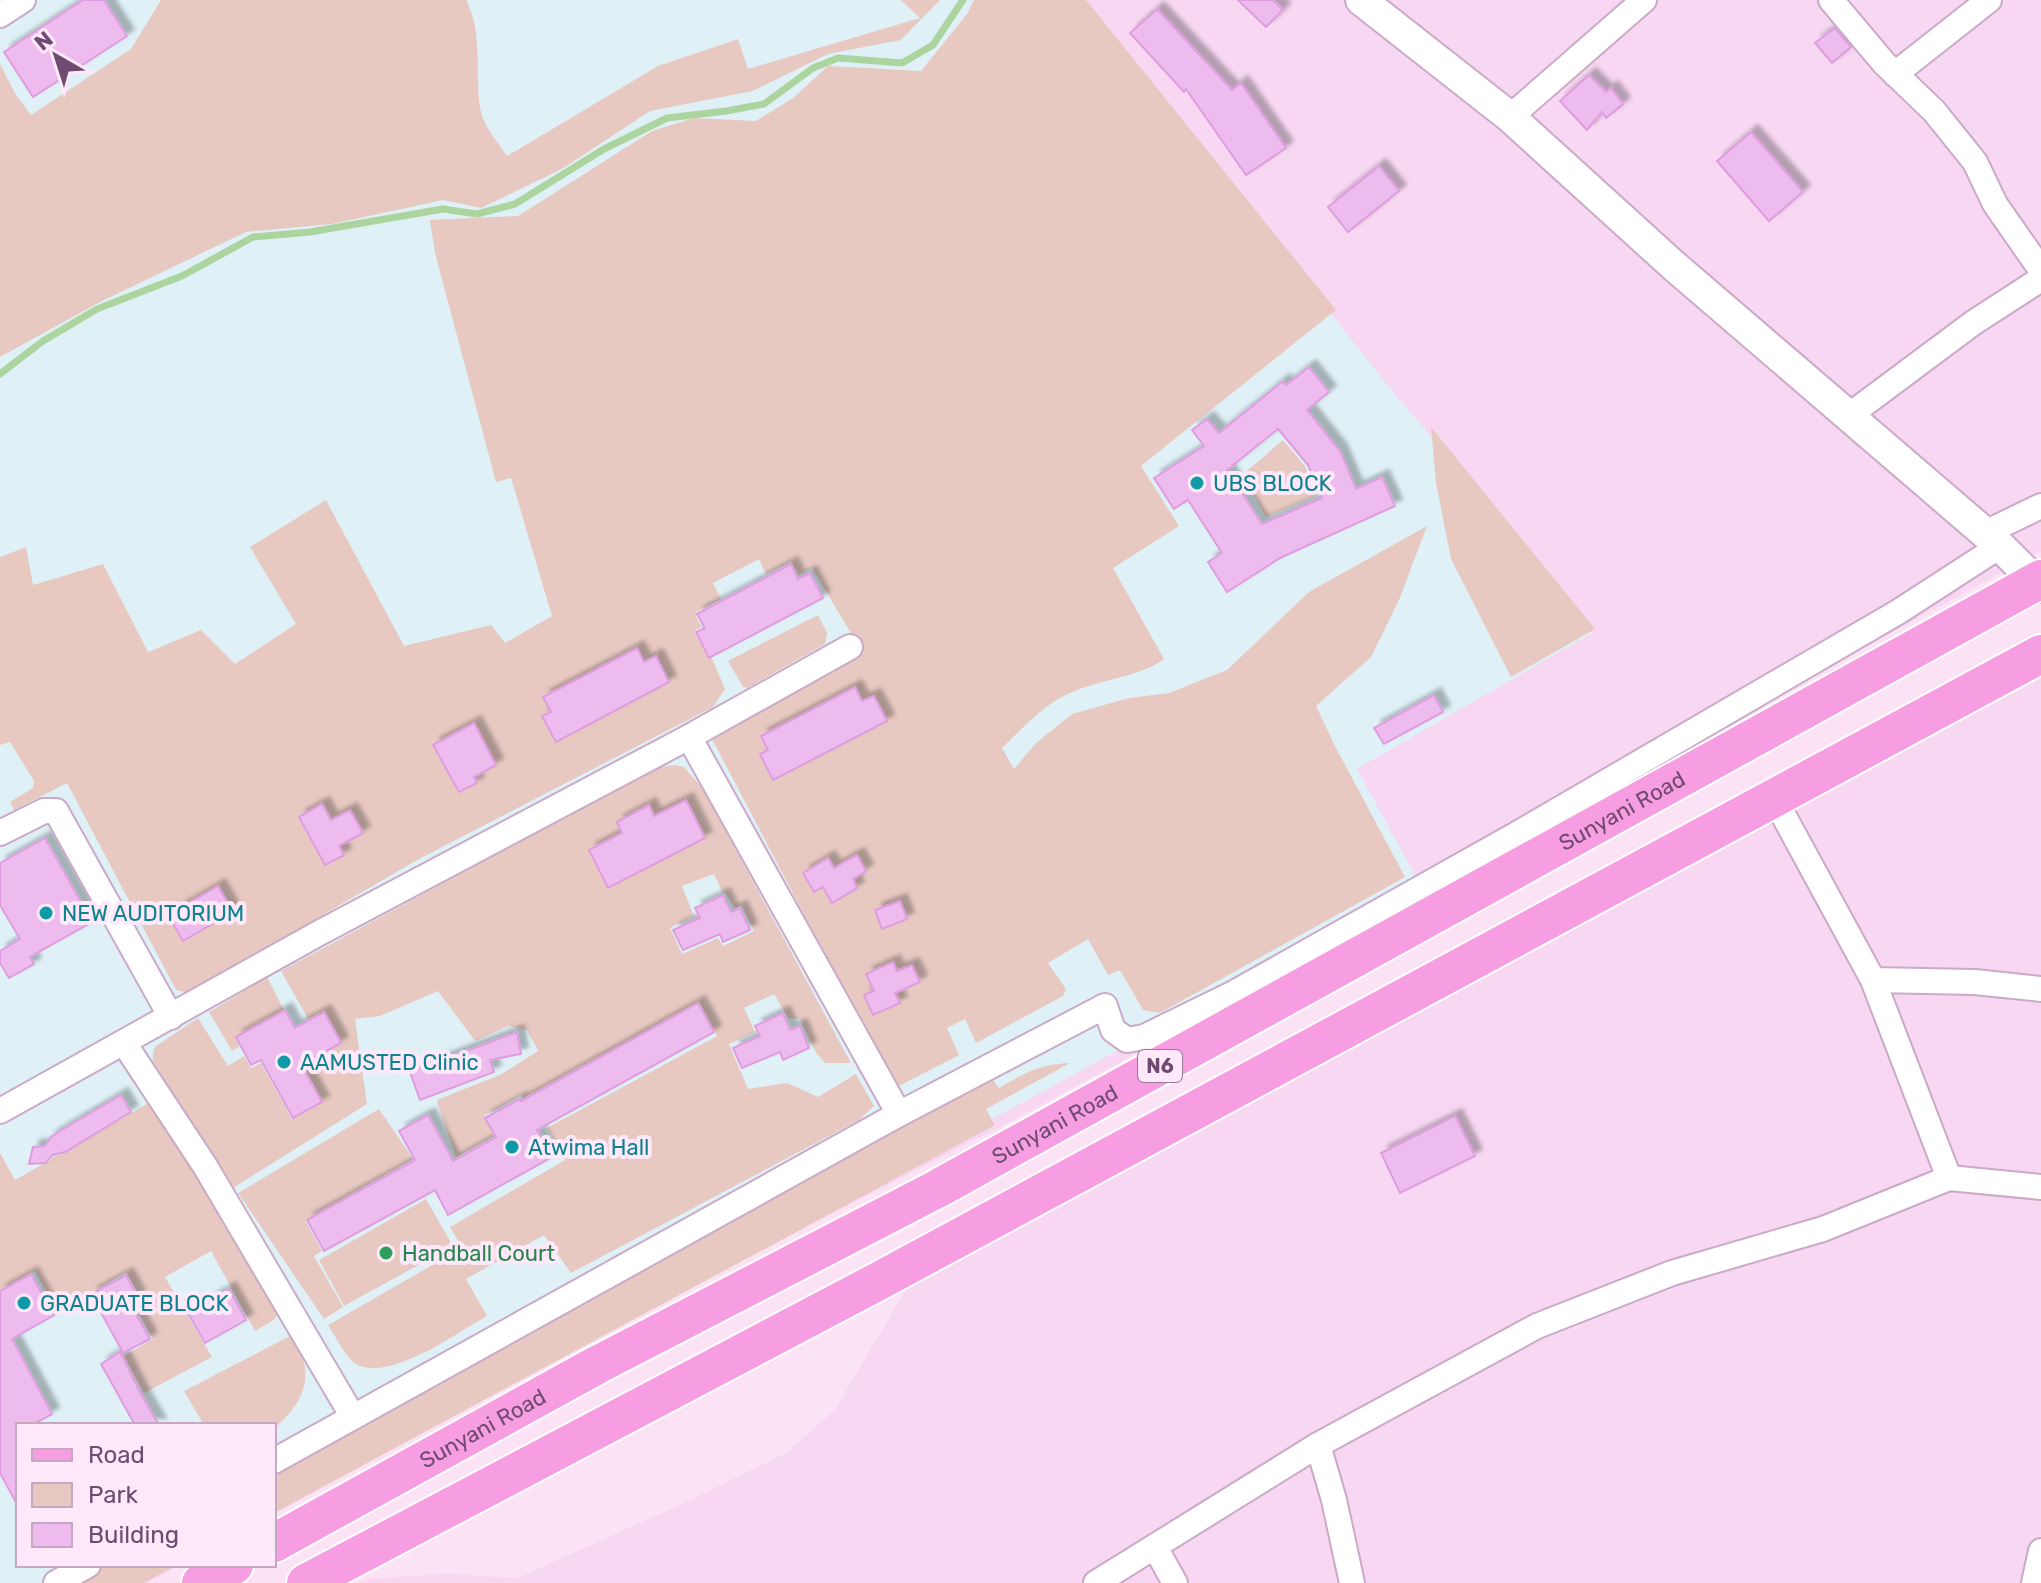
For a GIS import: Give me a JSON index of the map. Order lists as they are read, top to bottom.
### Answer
{
  "streets": {
    "main road": ["Sunyani Road", "N6"]
  },
  "places": [
    "UBS BLOCK",
    "NEW AUDITORIUM",
    "AAMUSTED Clinic",
    "Atwima Hall",
    "Handball Court",
    "GRADUATE BLOCK"
  ],
  "legend": ["Road", "Park", "Building"],
  "north": "top left"
}
